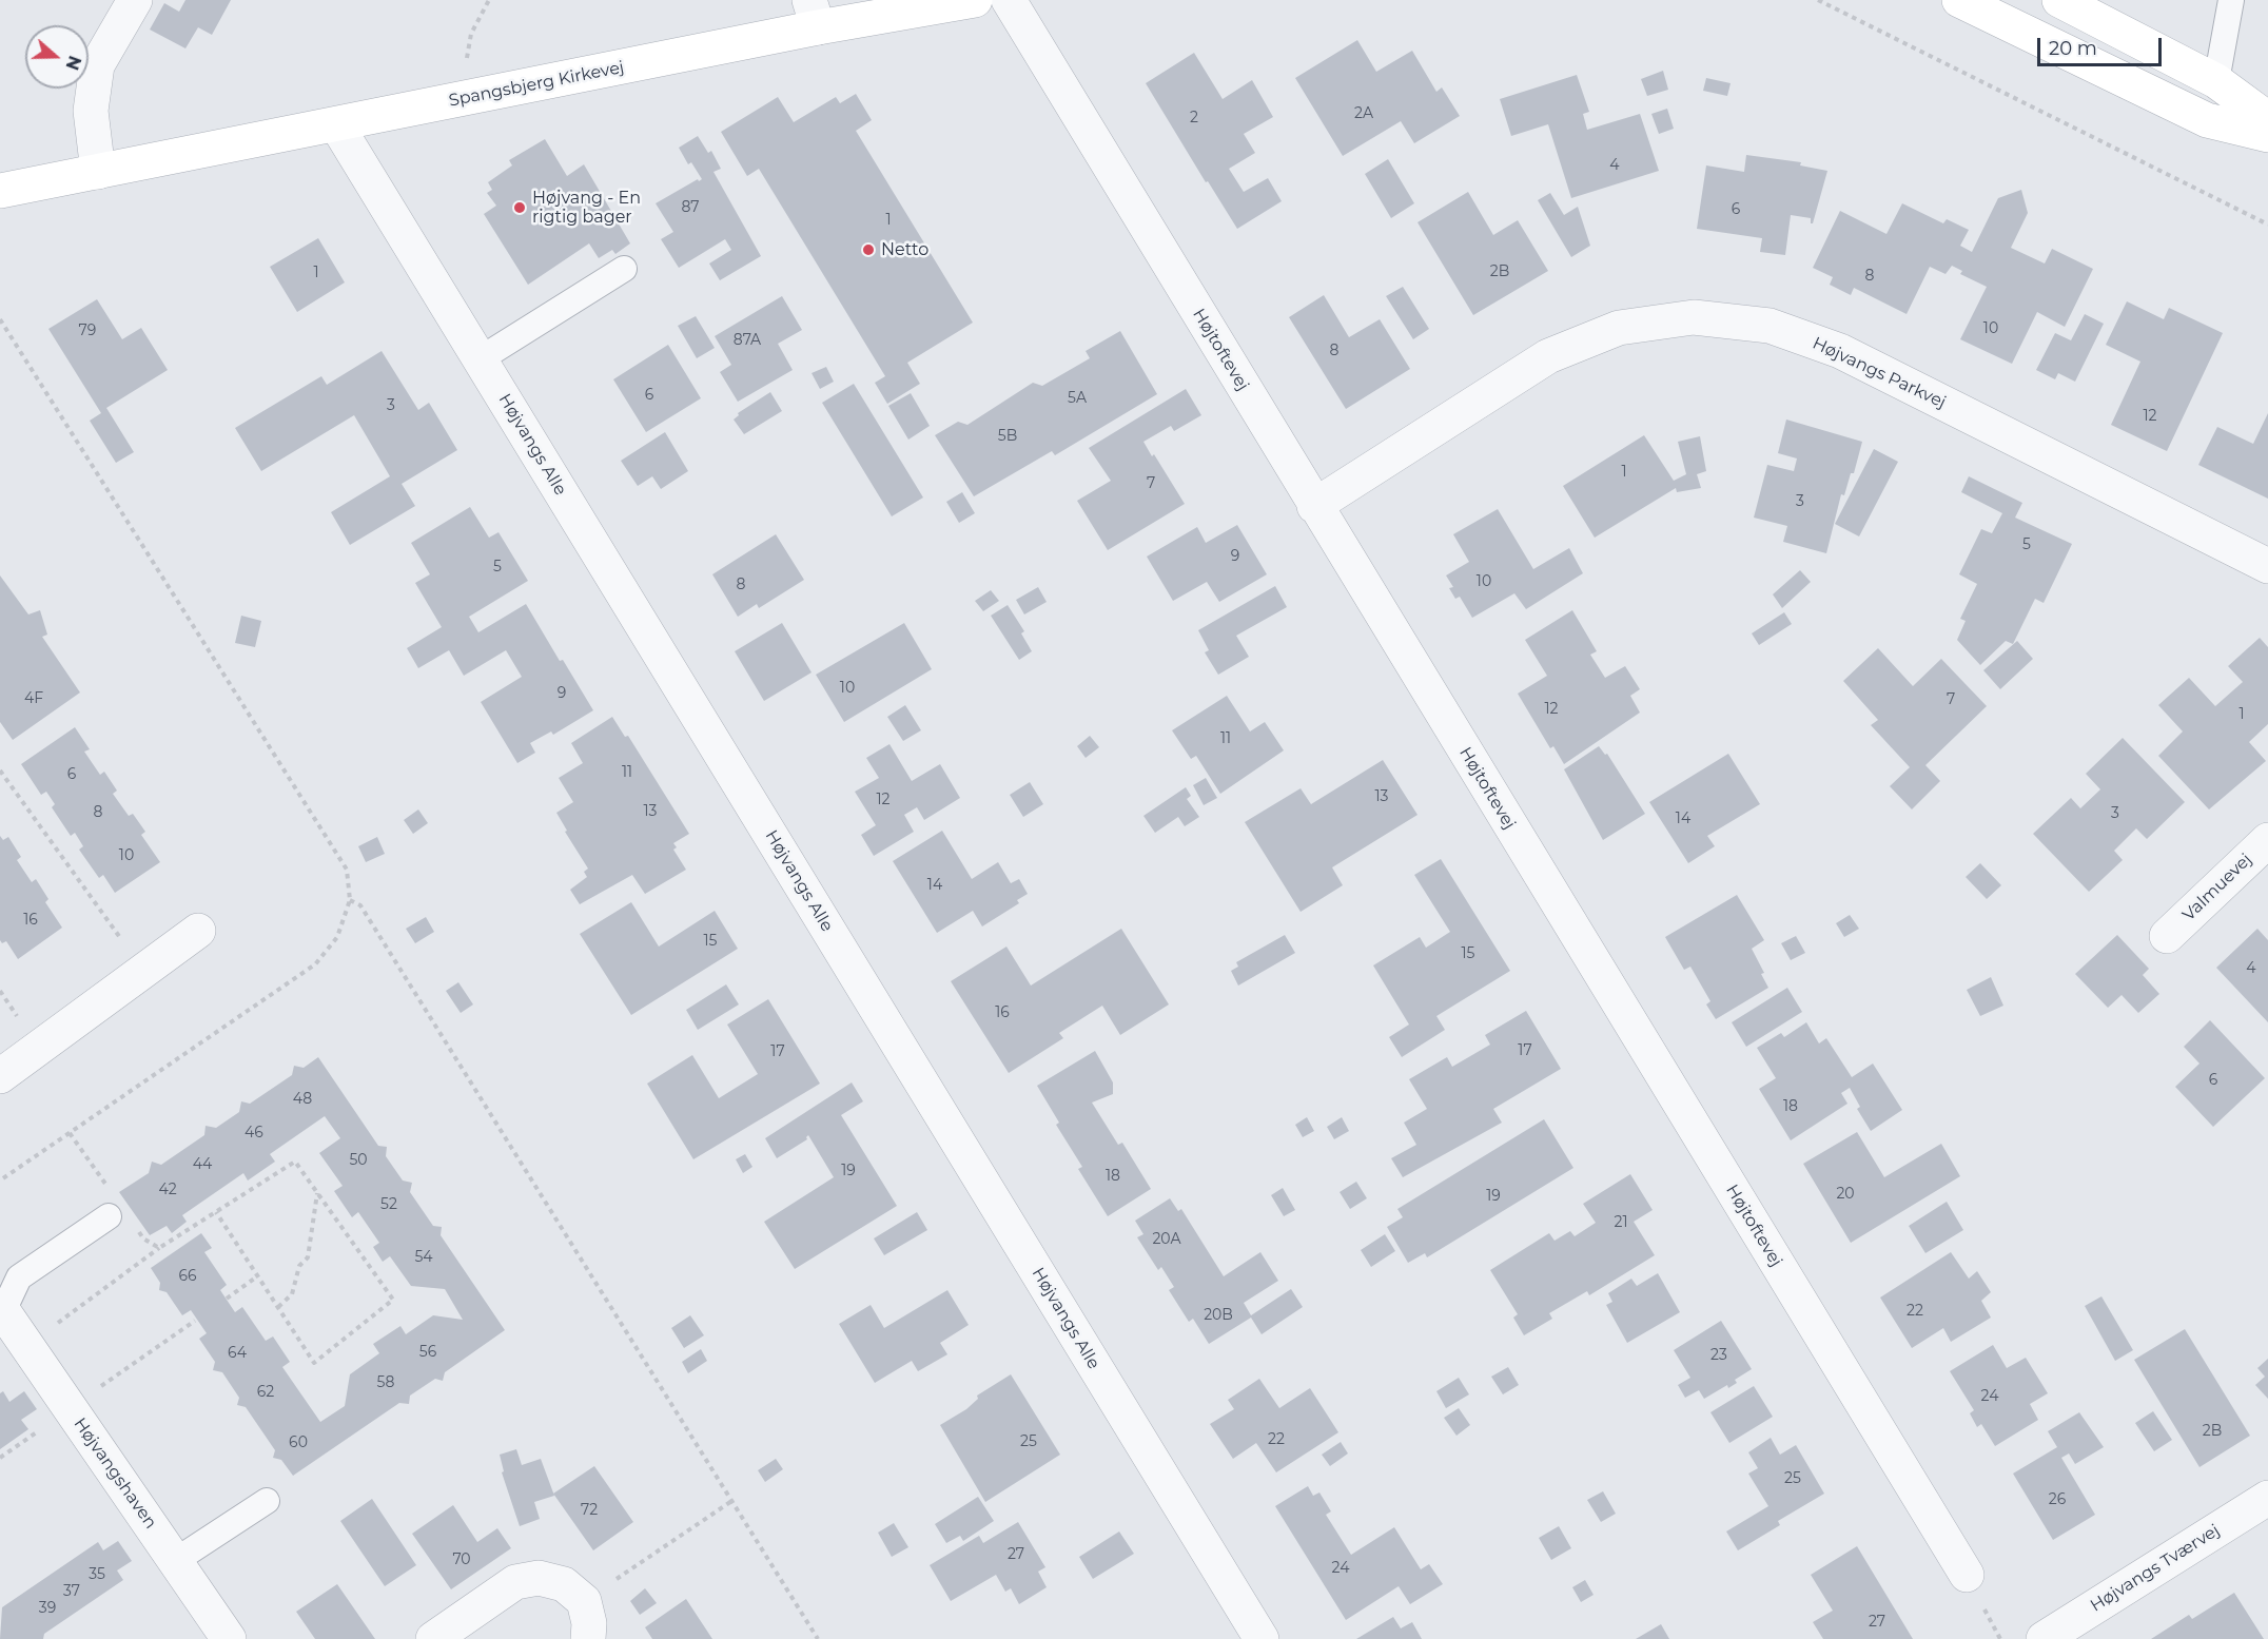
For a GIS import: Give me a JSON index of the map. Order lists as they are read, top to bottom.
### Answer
{
  "streets": {
    "street": [
      "Spangsbjerg Kirkevej",
      "Højtoftevej",
      "Højvangs Parkvej",
      "Højvangs Alle",
      "Valmuevej",
      "Højvangshaven",
      "Højvangs Tværvej"
    ]
  },
  "crossings": [
    ["Spangsbjerg Kirkevej", "Højvangs Alle"],
    ["Højtoftevej", "Højvangs Parkvej"]
  ],
  "places": ["Højvang - En rigtig bager", "Netto"],
  "house_numbers": [
    "2A",
    "2",
    "4",
    "87",
    "6",
    "1",
    "2B",
    "1",
    "8",
    "10",
    "79",
    "87A",
    "8",
    "6",
    "5A",
    "3",
    "12",
    "5B",
    "1",
    "7",
    "3",
    "5",
    "9",
    "5",
    "10",
    "8",
    "10",
    "9",
    "4F",
    "7",
    "12",
    "1",
    "11",
    "11",
    "6",
    "13",
    "12",
    "13",
    "8",
    "3",
    "14",
    "10",
    "14",
    "16",
    "15",
    "15",
    "4",
    "16",
    "17",
    "17",
    "6",
    "48",
    "18",
    "46",
    "50",
    "44",
    "19",
    "18",
    "42",
    "20",
    "19",
    "52",
    "21",
    "20A",
    "54",
    "66",
    "22",
    "20B",
    "56",
    "64",
    "23",
    "58",
    "62",
    "24",
    "2B",
    "22",
    "25",
    "60",
    "25",
    "26",
    "72",
    "27",
    "70",
    "24",
    "35",
    "37",
    "39",
    "27"
  ],
  "scale_bar": "20 m",
  "north": "right"
}
